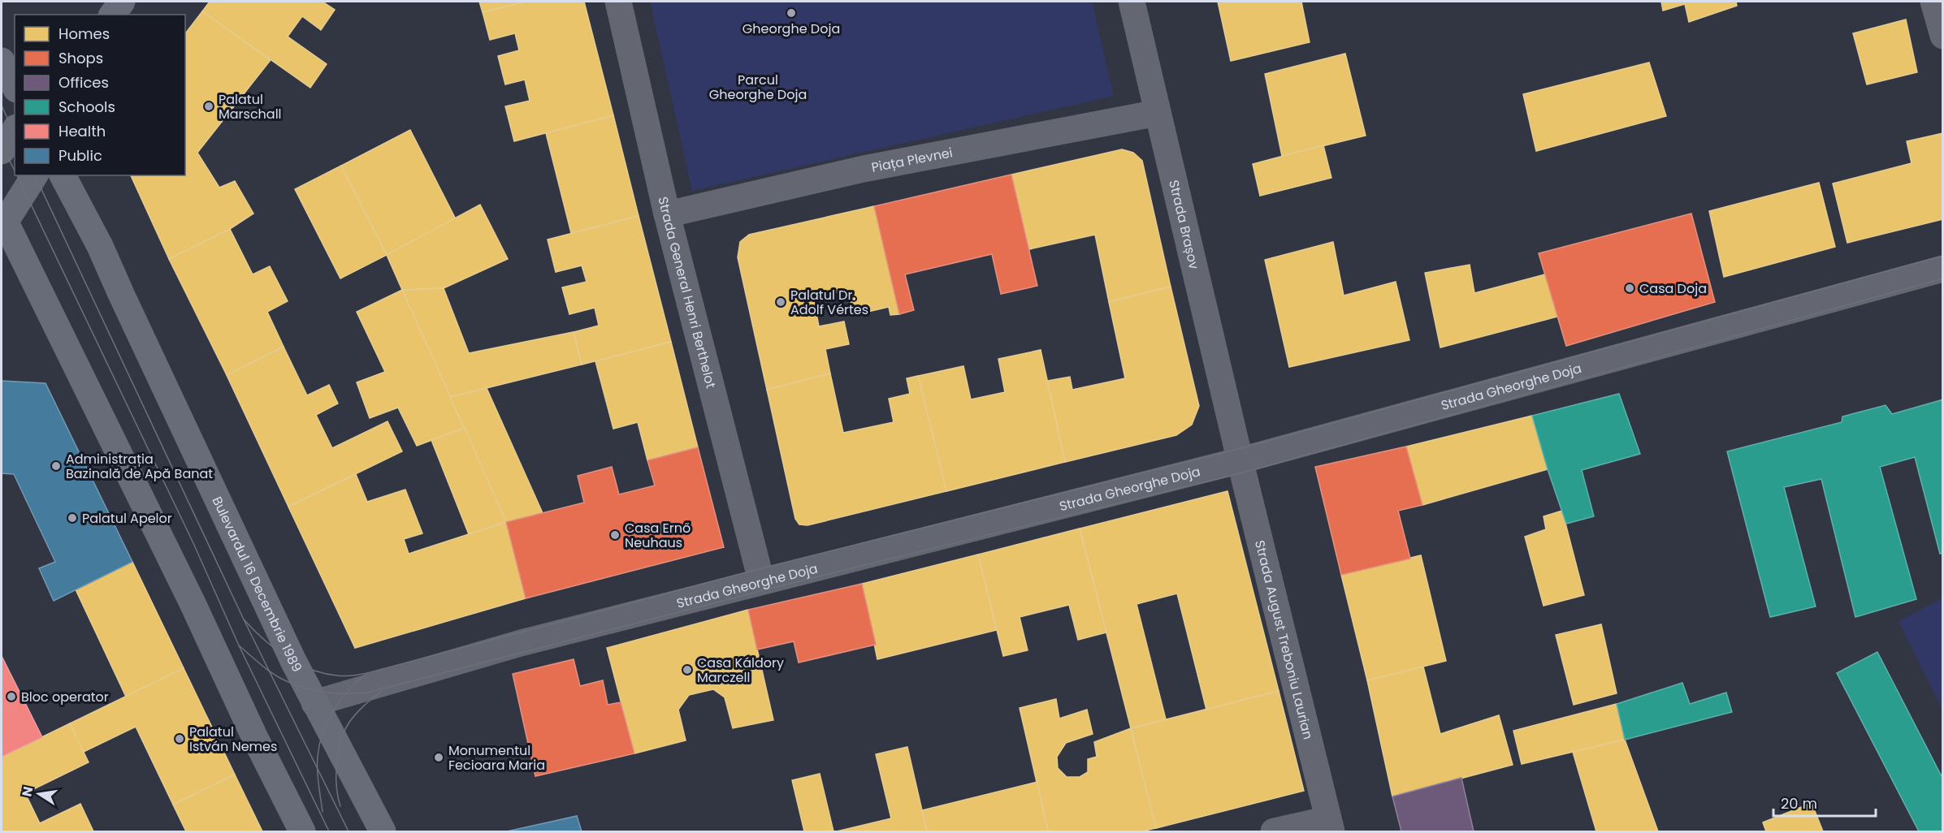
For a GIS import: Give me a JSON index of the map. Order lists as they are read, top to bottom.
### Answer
{
  "streets": {
    "main road": ["Bulevardul 16 Decembrie 1989"],
    "street": [
      "Piața Plevnei",
      "Strada Brașov",
      "Strada General Henri Berthelot",
      "Strada Gheorghe Doja",
      "Strada August Treboniu Laurian"
    ]
  },
  "crossings": [
    ["Piața Plevnei", "Strada Brașov"],
    ["Piața Plevnei", "Strada General Henri Berthelot"],
    ["Strada Brașov", "Strada Gheorghe Doja"],
    ["Strada Brașov", "Strada August Treboniu Laurian"],
    ["Strada General Henri Berthelot", "Strada Gheorghe Doja"],
    ["Strada Gheorghe Doja", "Bulevardul 16 Decembrie 1989"],
    ["Strada Gheorghe Doja", "Strada August Treboniu Laurian"]
  ],
  "parks": ["Parcul Gheorghe Doja"],
  "places": [
    "Gheorghe Doja",
    "Palatul Marschall",
    "Casa Doja",
    "Palatul Dr. Adolf Vértes",
    "Administrația Bazinală de Apă Banat",
    "Palatul Apelor",
    "Casa Ernő Neuhaus",
    "Casa Káldory Marczell",
    "Bloc operator",
    "Palatul István Nemes",
    "Monumentul Fecioara Maria"
  ],
  "legend": [
    "Homes",
    "Shops",
    "Offices",
    "Schools",
    "Health",
    "Public"
  ],
  "scale_bar": "20 m",
  "north": "left"
}
